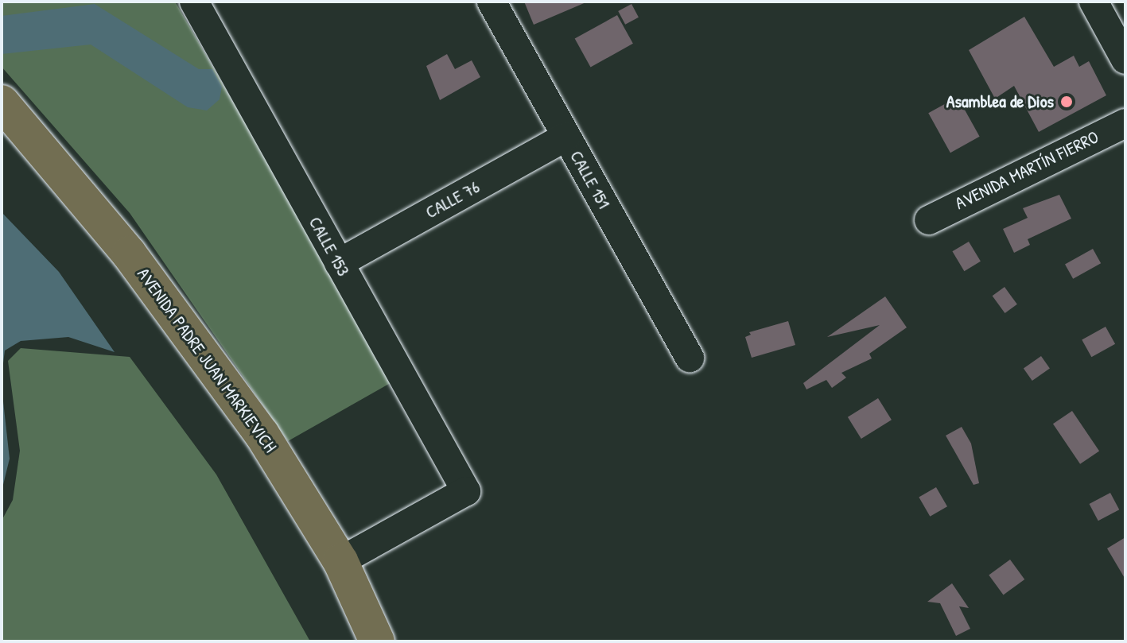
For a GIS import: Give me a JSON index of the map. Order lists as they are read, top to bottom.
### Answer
{
  "streets": {
    "main road": ["AVENIDA PADRE JUAN MARKIEVICH"],
    "street": [
      "AVENIDA MARTÍN FIERRO",
      "CALLE 151",
      "CALLE 76",
      "CALLE 153"
    ]
  },
  "crossings": [
    ["CALLE 151", "CALLE 76"],
    ["CALLE 76", "CALLE 153"],
    ["CALLE 153", "AVENIDA PADRE JUAN MARKIEVICH"]
  ],
  "places": ["Asamblea de Dios"]
}
